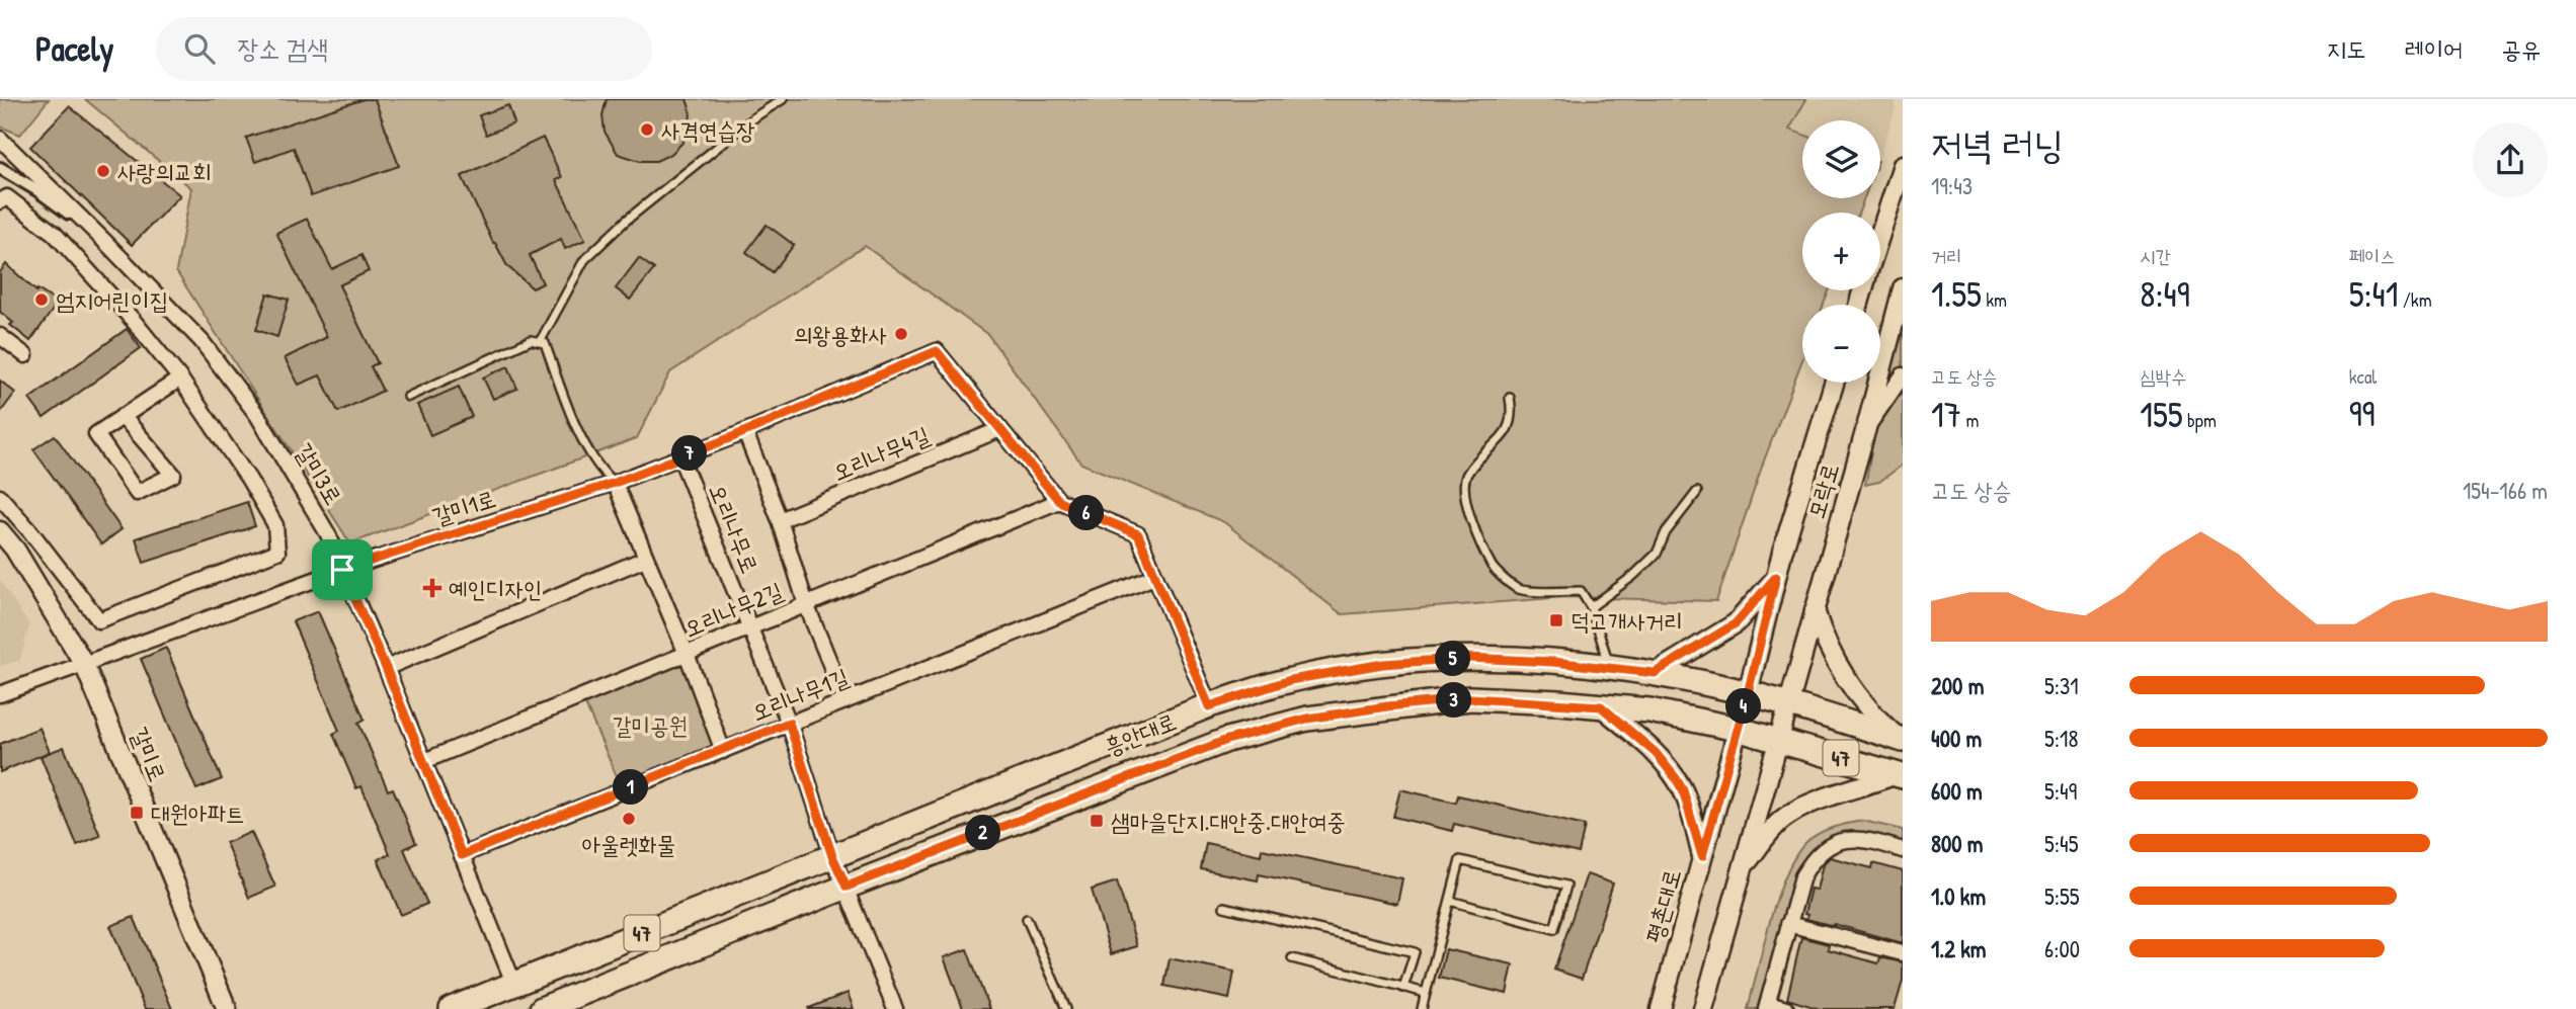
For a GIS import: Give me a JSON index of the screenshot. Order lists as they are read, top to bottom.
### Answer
{
  "streets": {
    "main road": ["흥안대로", "47"],
    "street": [
      "오리나무4길",
      "갈미3로",
      "모락로",
      "갈미1로",
      "오리나무로",
      "오리나무2길",
      "오리나무1길",
      "갈미로",
      "평촌대로"
    ]
  },
  "crossings": [
    ["오리나무4길", "갈미1로"],
    ["갈미3로", "갈미1로"],
    ["갈미3로", "오리나무2길"],
    ["갈미3로", "오리나무1길"],
    ["갈미3로", "흥안대로"],
    ["모락로", "흥안대로"],
    ["모락로", "평촌대로"],
    ["갈미1로", "오리나무로"],
    ["갈미1로", "갈미로"],
    ["오리나무로", "오리나무2길"],
    ["오리나무로", "오리나무1길"],
    ["오리나무로", "흥안대로"],
    ["흥안대로", "평촌대로"]
  ],
  "parks": ["갈미공원"],
  "places": {
    "other": [
      "사격연습장",
      "사랑의교회",
      "엄지어린이집",
      "의왕용화사",
      "아울렛화물"
    ],
    "health": ["예인디자인"],
    "transit": ["덕고개사거리", "대원아파트", "샘마을단지.대안중.대안여중"]
  },
  "page": {
    "header": "Pacely",
    "search": "장소 검색",
    "nav": ["지도", "레이어", "공유"],
    "heading": ["저녁 러닝", "19:43"],
    "map_buttons": ["+", "−"],
    "stats": [
      ["거리", "1.55 km"],
      ["시간", "8:49"],
      ["페이스", "5:41 /km"],
      ["고도 상승", "17 m"],
      ["심박수", "155 bpm"],
      ["kcal", "99"]
    ],
    "pins": [
      "7",
      "6",
      "5",
      "3",
      "4",
      "1",
      "2"
    ],
    "chart": ["고도 상승", "154–166 m"],
    "list": [
      {
        "name": "200 m",
        "note": "5:31"
      },
      {
        "name": "400 m",
        "note": "5:18"
      },
      {
        "name": "600 m",
        "note": "5:49"
      },
      {
        "name": "800 m",
        "note": "5:45"
      },
      {
        "name": "1.0 km",
        "note": "5:55"
      },
      {
        "name": "1.2 km",
        "note": "6:00"
      }
    ]
  }
}
